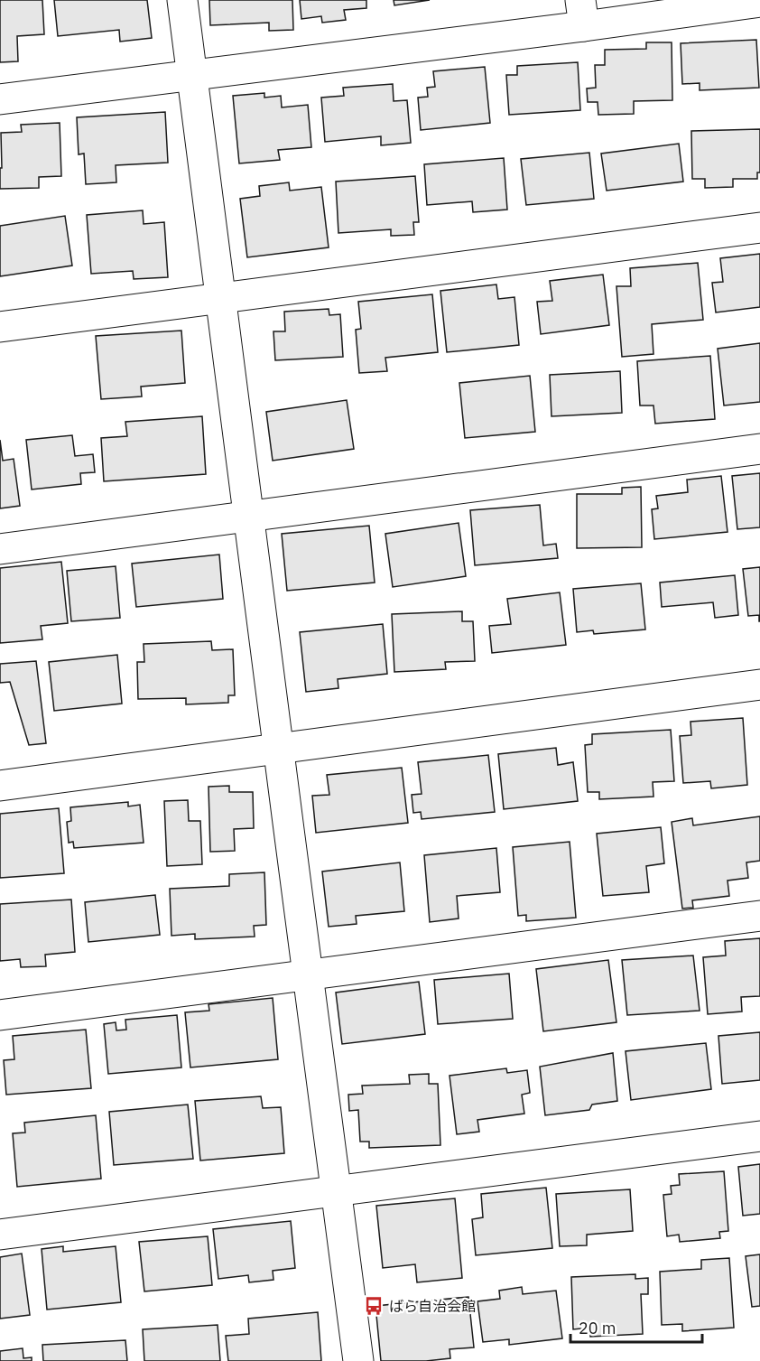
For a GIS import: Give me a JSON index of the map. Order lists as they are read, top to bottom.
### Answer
{
  "places": {
    "bus stop": ["ばら自治会館"]
  },
  "scale_bar": "20 m"
}
